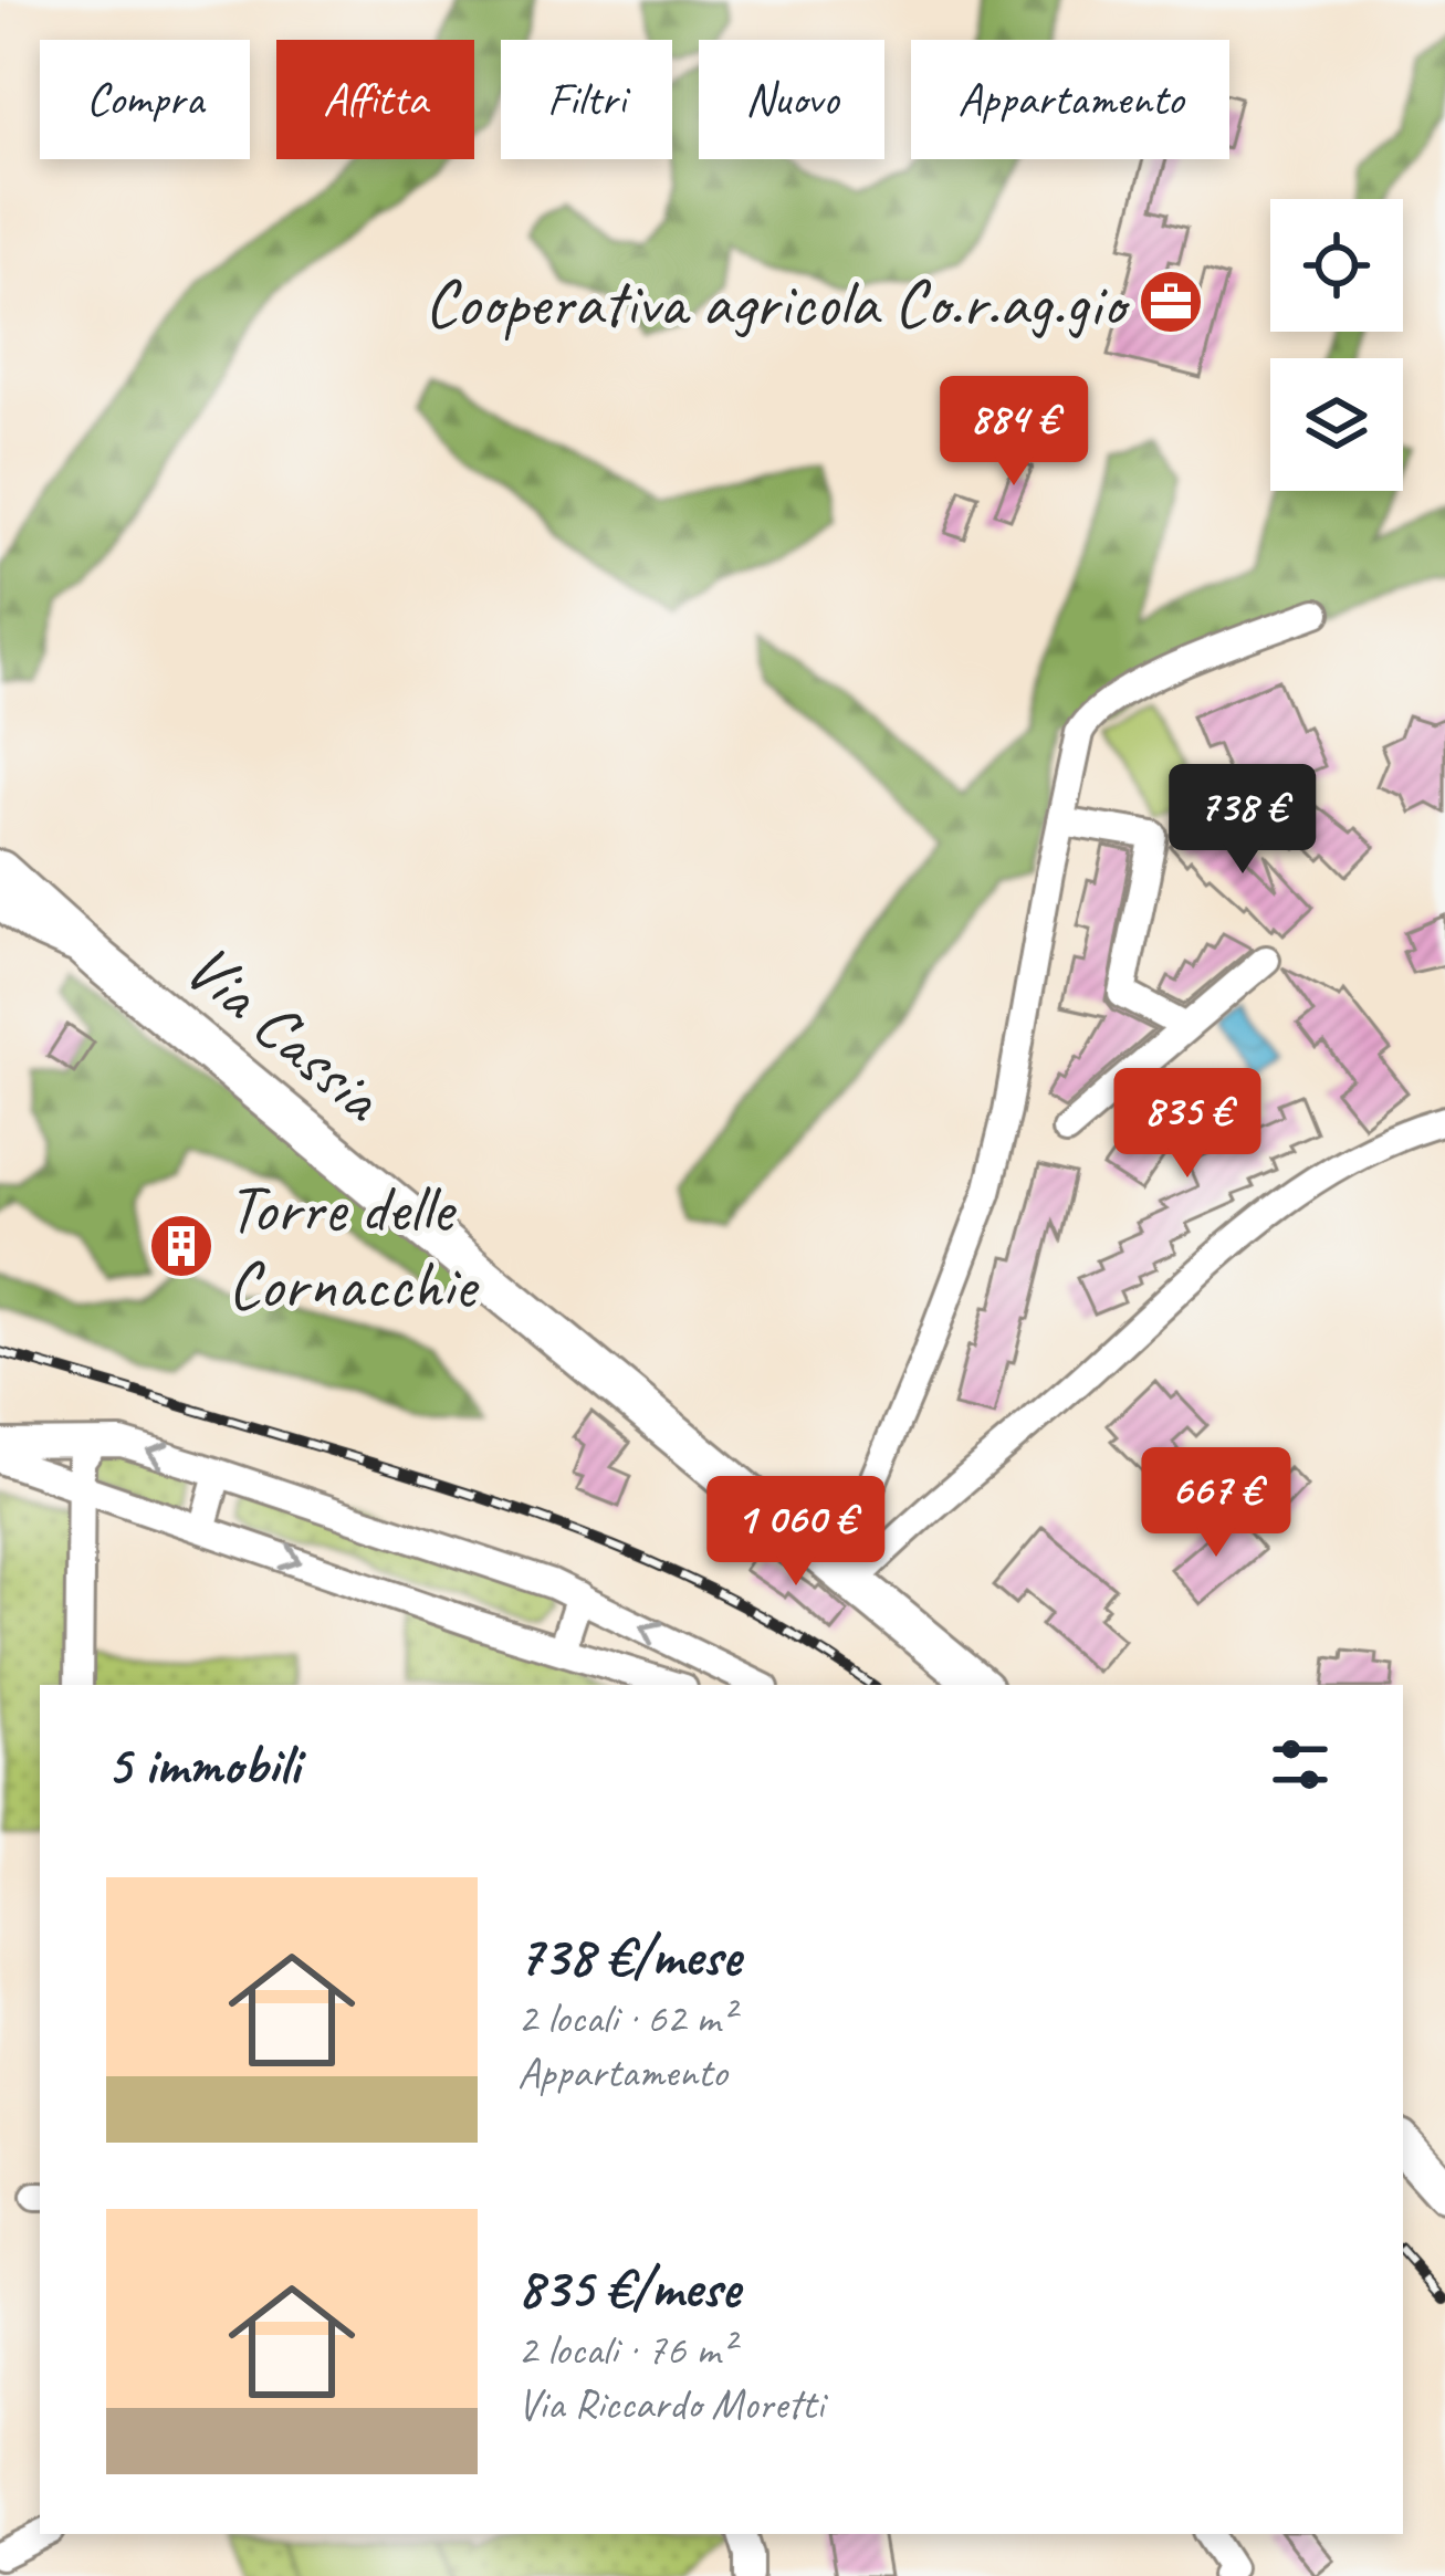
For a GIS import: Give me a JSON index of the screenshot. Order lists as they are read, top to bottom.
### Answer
{
  "streets": {
    "main road": ["Via Cassia"]
  },
  "places": {
    "office": ["Cooperativa agricola Co.r.ag.gio"],
    "building": ["Torre delle Cornacchie"]
  },
  "page": {
    "chip": [
      "Compra",
      "Affitta",
      "Filtri",
      "Nuovo",
      "Appartamento"
    ],
    "price": [
      "884 €",
      "738 €",
      "835 €",
      "667 €",
      "1 060 €"
    ],
    "heading": "5 immobili",
    "list": [
      {
        "name": "738 €/mese",
        "note": "2 locali · 62 m² · Appartamento"
      },
      {
        "name": "835 €/mese",
        "note": "2 locali · 76 m² · Via Riccardo Moretti"
      }
    ]
  }
}
